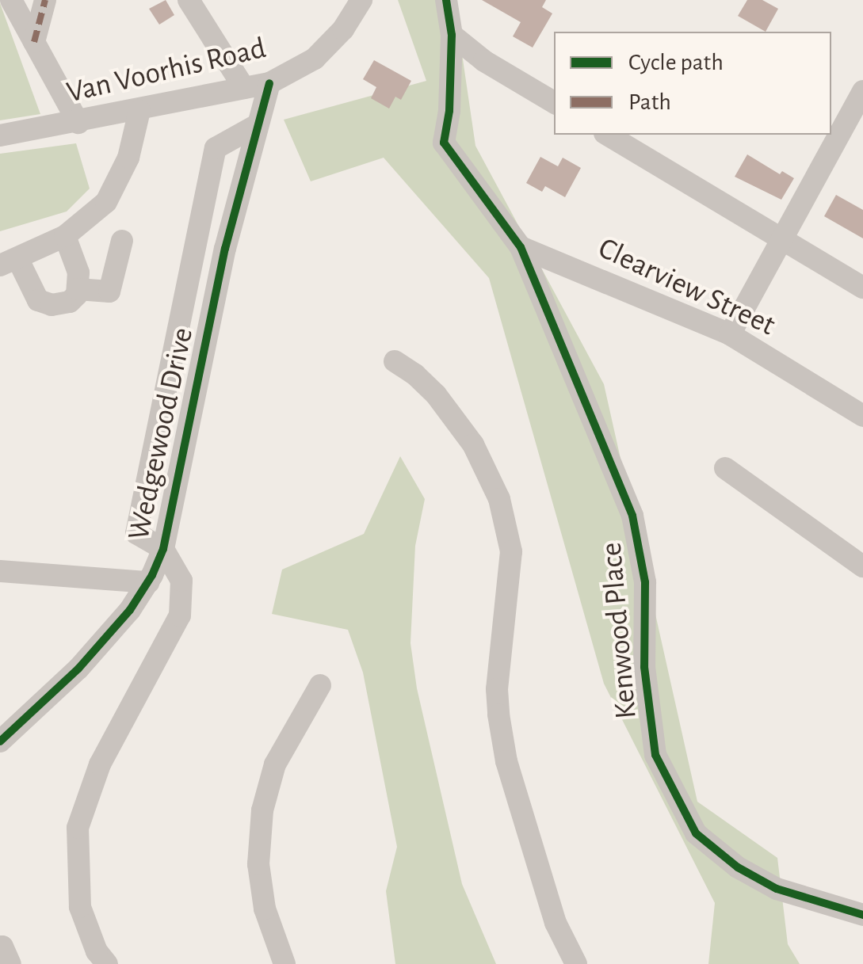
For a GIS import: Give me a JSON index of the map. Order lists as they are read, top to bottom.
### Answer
{
  "streets": {
    "street": [
      "Van Voorhis Road",
      "Clearview Street",
      "Wedgewood Drive",
      "Kenwood Place"
    ]
  },
  "crossings": [
    ["Van Voorhis Road", "Wedgewood Drive"],
    ["Clearview Street", "Kenwood Place"]
  ],
  "legend": ["Cycle path", "Path"]
}
